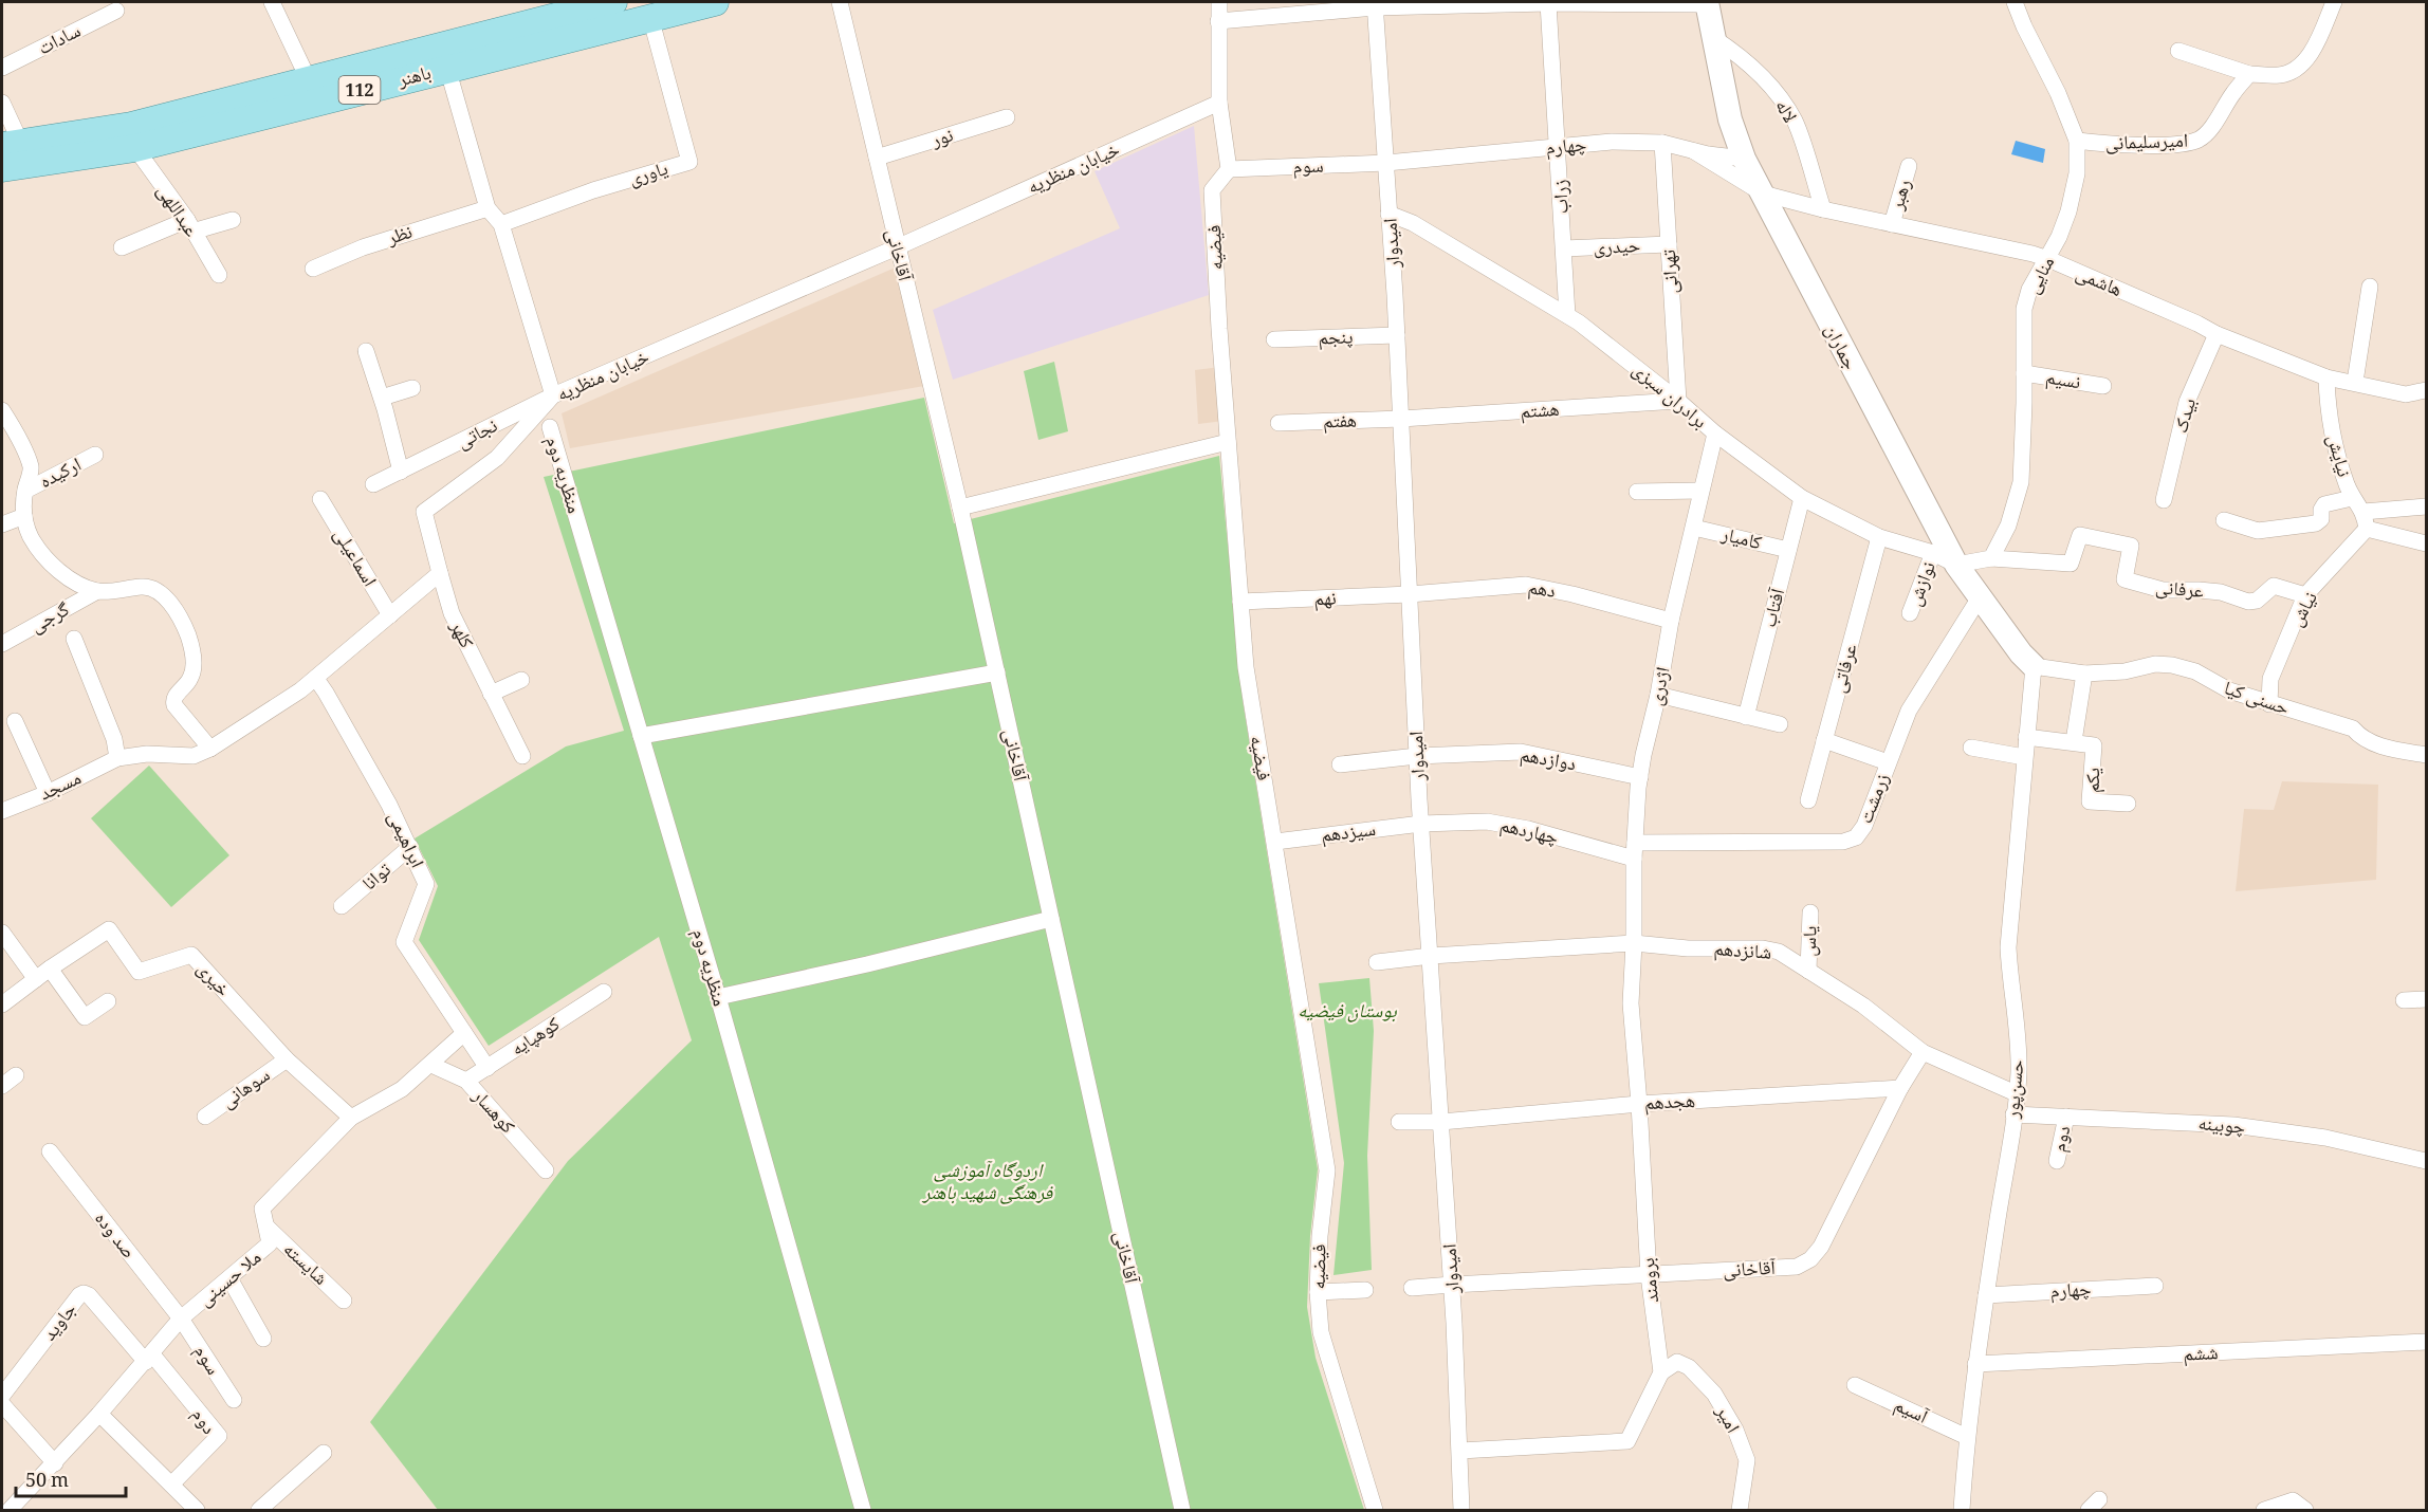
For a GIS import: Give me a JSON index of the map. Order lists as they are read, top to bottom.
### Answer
{
  "streets": {
    "main road": ["باهنر", "112", "جماران"],
    "street": [
      "سادات",
      "لاله",
      "نور",
      "امیرسلیمانی",
      "چهارم",
      "سوم",
      "خیابان منظریه",
      "یاوری",
      "رهبر",
      "زراب",
      "عبداللهی",
      "نظر",
      "امیدوار",
      "حیدری",
      "فیضیه",
      "آقاخانی",
      "تهرانی",
      "منایی",
      "هاشمی",
      "پنجم",
      "نسیم",
      "برادران سبزی",
      "هشتم",
      "بیدک",
      "هفتم",
      "نجاتی",
      "نیایش",
      "ارکیده",
      "منظریه دوم",
      "کامیار",
      "اسماعیلی",
      "نوازش",
      "دهم",
      "عرفانی",
      "نهم",
      "آفتاب",
      "نیاش",
      "گرجی",
      "کلهر",
      "عرفاتی",
      "اژدری",
      "حسنی کیا",
      "دوازدهم",
      "یکم",
      "مسجد",
      "زرمشت",
      "چهاردهم",
      "سیزدهم",
      "ابراهیمی",
      "توانا",
      "یاس",
      "شانزدهم",
      "خیری",
      "کوهپایه",
      "سوهانی",
      "حسن‌پور",
      "هجدهم",
      "کوهسار",
      "چوبینه",
      "دوم",
      "صد وده",
      "شایسته",
      "ملا حسینی",
      "برومند",
      "جاوید",
      "ششم",
      "آسیم",
      "امیر"
    ]
  },
  "crossings": [
    ["باهنر", "یاوری"],
    ["باهنر", "عبداللهی"],
    ["لاله", "هاشمی"],
    ["لاله", "جماران"],
    ["نور", "آقاخانی"],
    ["امیرسلیمانی", "منایی"],
    ["چهارم", "سوم"],
    ["چهارم", "زراب"],
    ["چهارم", "امیدوار"],
    ["چهارم", "تهرانی"],
    ["چهارم", "هاشمی"],
    ["چهارم", "جماران"],
    ["چهارم", "حسن‌پور"],
    ["سوم", "امیدوار"],
    ["سوم", "فیضیه"],
    ["سوم", "صد وده"],
    ["سوم", "ملا حسینی"],
    ["خیابان منظریه", "آقاخانی"],
    ["خیابان منظریه", "نجاتی"],
    ["خیابان منظریه", "کلهر"],
    ["رهبر", "هاشمی"],
    ["زراب", "حیدری"],
    ["زراب", "برادران سبزی"],
    ["امیدوار", "آقاخانی"],
    ["امیدوار", "پنجم"],
    ["امیدوار", "برادران سبزی"],
    ["امیدوار", "هشتم"],
    ["امیدوار", "هفتم"],
    ["امیدوار", "دهم"],
    ["امیدوار", "نهم"],
    ["امیدوار", "دوازدهم"],
    ["امیدوار", "چهاردهم"],
    ["امیدوار", "سیزدهم"],
    ["امیدوار", "شانزدهم"],
    ["امیدوار", "هجدهم"],
    ["حیدری", "تهرانی"],
    ["فیضیه", "نهم"],
    ["فیضیه", "سیزدهم"],
    ["آقاخانی", "شانزدهم"],
    ["آقاخانی", "هجدهم"],
    ["آقاخانی", "برومند"],
    ["تهرانی", "برادران سبزی"],
    ["تهرانی", "هشتم"],
    ["منایی", "هاشمی"],
    ["منایی", "نسیم"],
    ["منایی", "عرفانی"],
    ["هاشمی", "جماران"],
    ["هاشمی", "بیدک"],
    ["هاشمی", "نیایش"],
    ["جماران", "برادران سبزی"],
    ["جماران", "عرفانی"],
    ["جماران", "حسنی کیا"],
    ["جماران", "زرمشت"],
    ["جماران", "حسن‌پور"],
    ["برادران سبزی", "هشتم"],
    ["برادران سبزی", "نوازش"],
    ["برادران سبزی", "عرفانی"],
    ["برادران سبزی", "آفتاب"],
    ["برادران سبزی", "عرفاتی"],
    ["برادران سبزی", "اژدری"],
    ["هشتم", "هفتم"],
    ["نیایش", "نیاش"],
    ["کامیار", "آفتاب"],
    ["کامیار", "اژدری"],
    ["دهم", "نهم"],
    ["دهم", "اژدری"],
    ["عرفانی", "نیاش"],
    ["نیاش", "حسنی کیا"],
    ["اژدری", "دوازدهم"],
    ["اژدری", "زرمشت"],
    ["اژدری", "چهاردهم"],
    ["اژدری", "شانزدهم"],
    ["اژدری", "برومند"],
    ["حسنی کیا", "یکم"],
    ["حسنی کیا", "حسن‌پور"],
    ["یکم", "حسن‌پور"],
    ["زرمشت", "چهاردهم"],
    ["چهاردهم", "سیزدهم"],
    ["ابراهیمی", "توانا"],
    ["ابراهیمی", "کوهپایه"],
    ["ابراهیمی", "ملا حسینی"],
    ["یاس", "شانزدهم"],
    ["شانزدهم", "حسن‌پور"],
    ["شانزدهم", "برومند"],
    ["خیری", "سوهانی"],
    ["خیری", "ملا حسینی"],
    ["کوهپایه", "کوهسار"],
    ["حسن‌پور", "چوبینه"],
    ["حسن‌پور", "ششم"],
    ["حسن‌پور", "آسیم"],
    ["هجدهم", "برومند"],
    ["کوهسار", "ملا حسینی"],
    ["چوبینه", "دوم"],
    ["دوم", "ملا حسینی"],
    ["دوم", "جاوید"],
    ["صد وده", "ملا حسینی"],
    ["شایسته", "ملا حسینی"],
    ["ملا حسینی", "جاوید"],
    ["برومند", "امیر"]
  ],
  "parks": ["بوستان فیضیه", "اردوگاه آموزشی فرهنگی شهید باهنر"],
  "scale_bar": "50 m"
}
